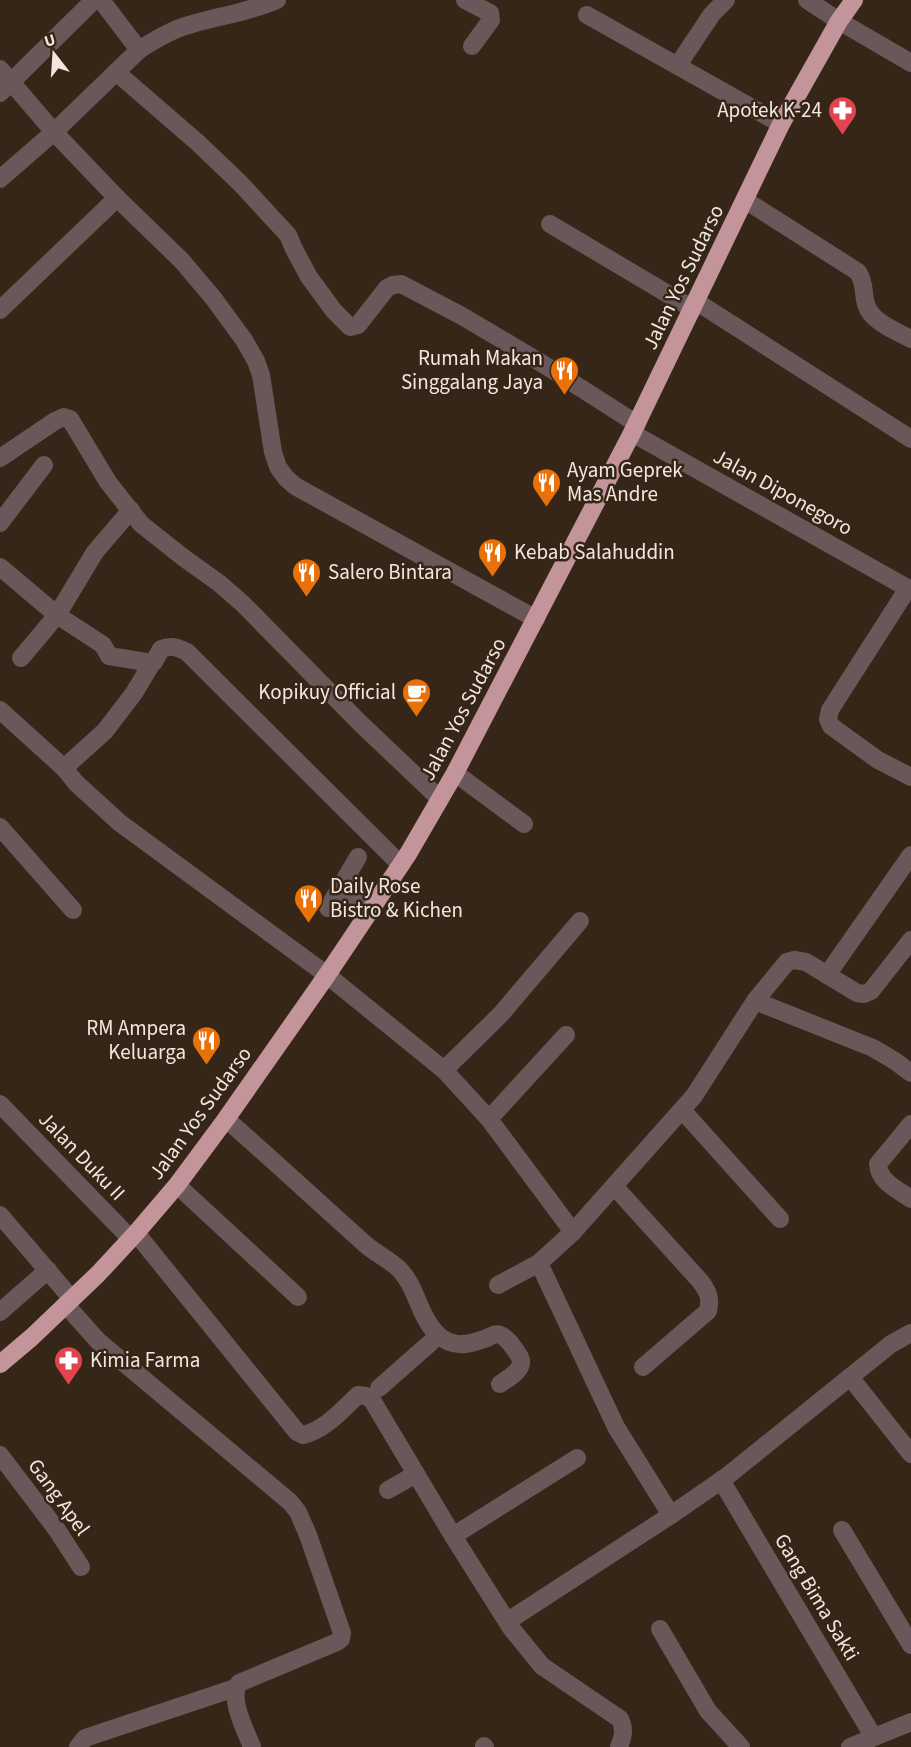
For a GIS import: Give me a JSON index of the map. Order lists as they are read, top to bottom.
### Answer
{
  "streets": {
    "highway": ["Jalan Yos Sudarso"],
    "street": [
      "Jalan Diponegoro",
      "Jalan Duku II",
      "Gang Apel",
      "Gang Bima Sakti"
    ]
  },
  "crossings": [
    ["Jalan Yos Sudarso", "Jalan Diponegoro"],
    ["Jalan Yos Sudarso", "Jalan Duku II"]
  ],
  "places": {
    "pharmacy": ["Apotek K-24", "Kimia Farma"],
    "restaurant": [
      "Rumah Makan Singgalang Jaya",
      "Ayam Geprek Mas Andre",
      "Kebab Salahuddin",
      "Salero Bintara",
      "Daily Rose Bistro & Kichen",
      "RM Ampera Keluarga"
    ],
    "cafe": ["Kopikuy Official"]
  },
  "north": "top"
}
